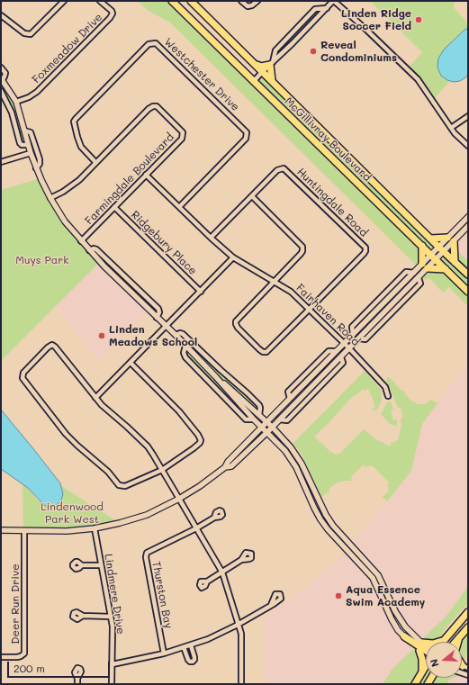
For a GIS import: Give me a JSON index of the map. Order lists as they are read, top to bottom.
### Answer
{
  "streets": {
    "main road": ["McGillivray Boulevard"],
    "street": [
      "Foxmeadow Drive",
      "Westchester Drive",
      "Farmingdale Boulevard",
      "Huntingdale Road",
      "Ridgebury Place",
      "Fairhaven Road",
      "Lindmere Drive",
      "Thurston Bay",
      "Deer Run Drive"
    ]
  },
  "crossings": [
    ["Westchester Drive", "Farmingdale Boulevard"],
    ["Westchester Drive", "Fairhaven Road"],
    ["Farmingdale Boulevard", "Ridgebury Place"],
    ["Farmingdale Boulevard", "Fairhaven Road"],
    ["Huntingdale Road", "Fairhaven Road"]
  ],
  "parks": ["Muys Park", "Lindenwood Park West"],
  "places": [
    "Linden Ridge Soccer Field",
    "Reveal Condominiums",
    "Linden Meadows School",
    "Aqua Essence Swim Academy"
  ],
  "scale_bar": "200 m",
  "north": "left"
}
